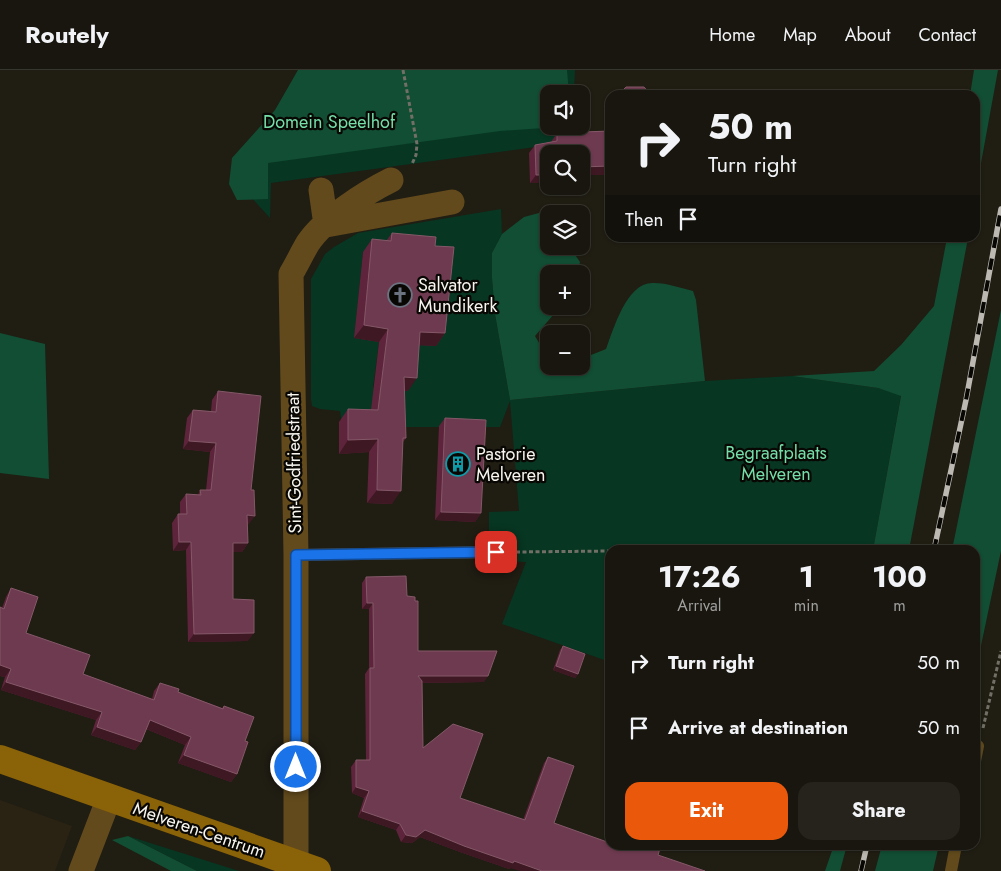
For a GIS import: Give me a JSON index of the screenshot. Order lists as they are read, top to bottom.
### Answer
{
  "streets": {
    "main road": ["Melveren-Centrum"],
    "street": ["Sint-Godfriedstraat"]
  },
  "crossings": [
    ["Sint-Godfriedstraat", "Melveren-Centrum"]
  ],
  "parks": ["Domein Speelhof", "Begraafplaats Melveren"],
  "places": {
    "church": ["Salvator Mundikerk"],
    "building": ["Pastorie Melveren"]
  },
  "page": {
    "header": "Routely",
    "nav": [
      "Home",
      "Map",
      "About",
      "Contact"
    ],
    "map_buttons": ["+", "−"],
    "turn": ["50 m", "Turn right"],
    "then": "Then",
    "eta": [
      "17:26",
      "Arrival",
      "1",
      "min",
      "100",
      "m"
    ],
    "list": [
      {
        "name": "Turn right",
        "value": "50 m"
      },
      {
        "name": "Arrive at destination",
        "value": "50 m"
      }
    ],
    "buttons": ["Exit", "Share"]
  }
}
